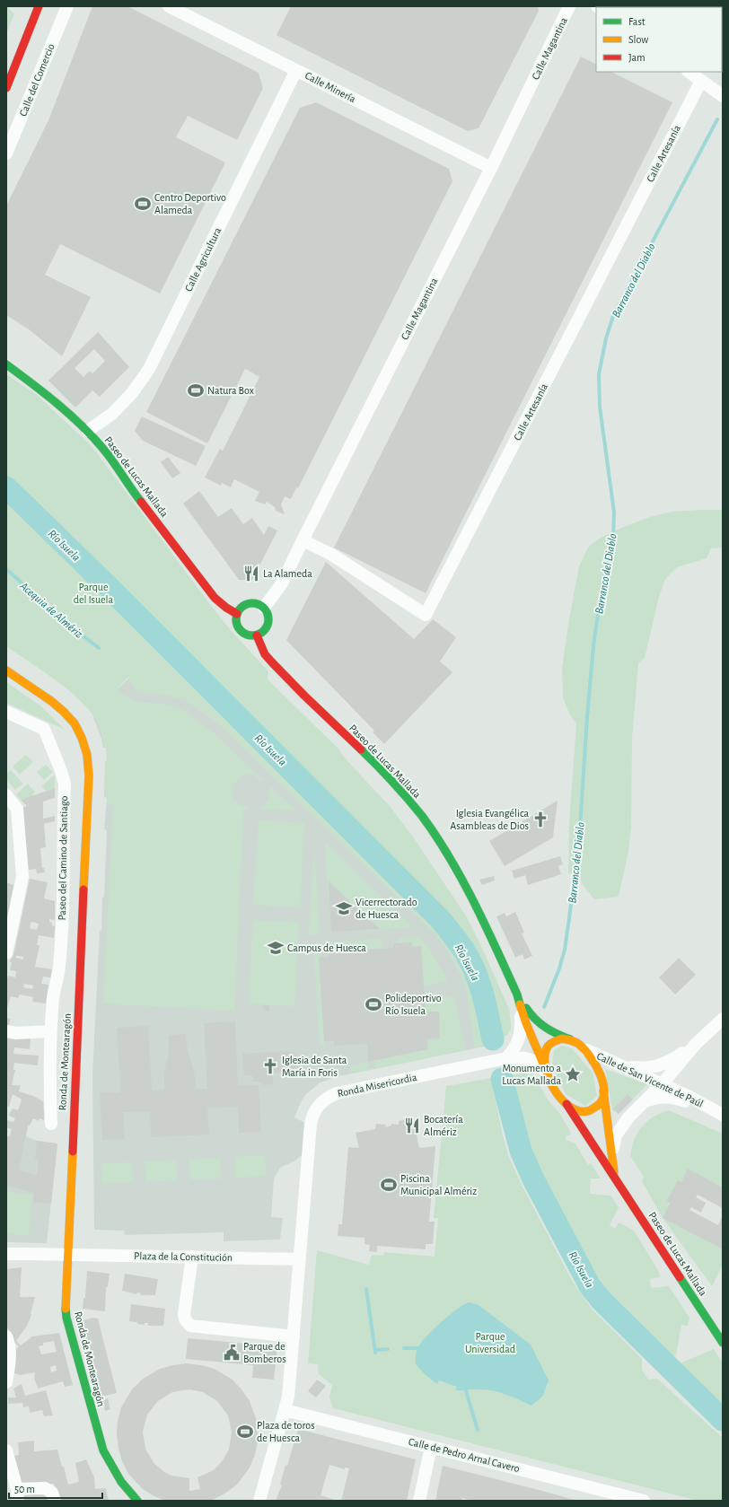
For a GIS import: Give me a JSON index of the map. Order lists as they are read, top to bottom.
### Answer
{
  "streets": {
    "main road": ["Paseo de Lucas Mallada", "Ronda de Montearagón"],
    "street": [
      "Calle Magantina",
      "Calle del Comercio",
      "Calle Minería",
      "Calle Artesanía",
      "Calle Agricultura",
      "Paseo del Camino de Santiago",
      "Calle de San Vicente de Paúl",
      "Ronda Misericordia",
      "Plaza de la Constitución",
      "Calle de Pedro Arnal Cavero"
    ]
  },
  "crossings": [
    ["Calle Magantina", "Calle Minería"],
    ["Calle Magantina", "Calle Artesanía"],
    ["Calle Magantina", "Paseo de Lucas Mallada"],
    ["Calle Minería", "Calle Agricultura"],
    ["Calle Agricultura", "Paseo de Lucas Mallada"],
    ["Paseo de Lucas Mallada", "Calle de San Vicente de Paúl"],
    ["Paseo de Lucas Mallada", "Ronda Misericordia"],
    ["Ronda de Montearagón", "Plaza de la Constitución"],
    ["Calle de San Vicente de Paúl", "Ronda Misericordia"],
    ["Ronda Misericordia", "Plaza de la Constitución"],
    ["Ronda Misericordia", "Calle de Pedro Arnal Cavero"]
  ],
  "water": ["Barranco del Diablo", "Río Isuela", "Acequia de Almériz"],
  "parks": ["Parque del Isuela", "Parque Universidad"],
  "places": {
    "sports": [
      "Centro Deportivo Alameda",
      "Natura Box",
      "Polideportivo Río Isuela",
      "Piscina Municipal Almériz",
      "Plaza de toros de Huesca"
    ],
    "restaurant": ["La Alameda", "Bocatería Almériz"],
    "church": ["Iglesia Evangélica Asambleas de Dios", "Iglesia de Santa María in Foris"],
    "school or university": ["Vicerrectorado de Huesca", "Campus de Huesca"],
    "place": ["Monumento a Lucas Mallada"],
    "public building": ["Parque de Bomberos"]
  },
  "legend": ["Fast", "Slow", "Jam"],
  "scale_bar": "50 m"
}
